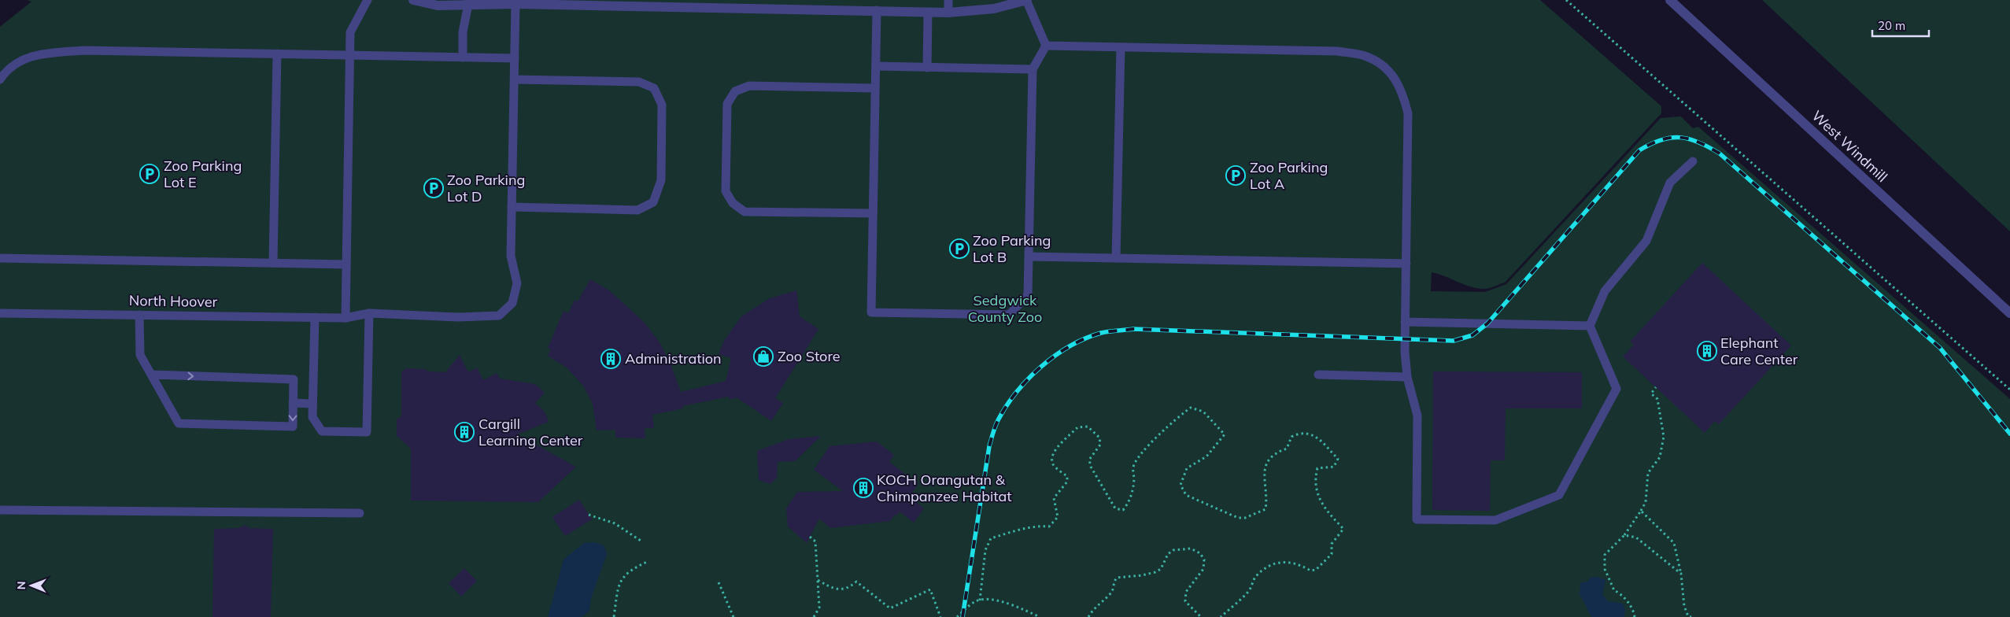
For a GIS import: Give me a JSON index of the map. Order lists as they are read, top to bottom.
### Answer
{
  "streets": {
    "street": ["West Windmill"],
    "lane": ["North Hoover"]
  },
  "parks": ["Sedgwick County Zoo"],
  "places": {
    "parking": [
      "Zoo Parking Lot E",
      "Zoo Parking Lot A",
      "Zoo Parking Lot D",
      "Zoo Parking Lot B"
    ],
    "building": [
      "Elephant Care Center",
      "Administration",
      "Cargill Learning Center",
      "KOCH Orangutan & Chimpanzee Habitat"
    ],
    "shop": ["Zoo Store"]
  },
  "scale_bar": "20 m",
  "north": "left"
}
